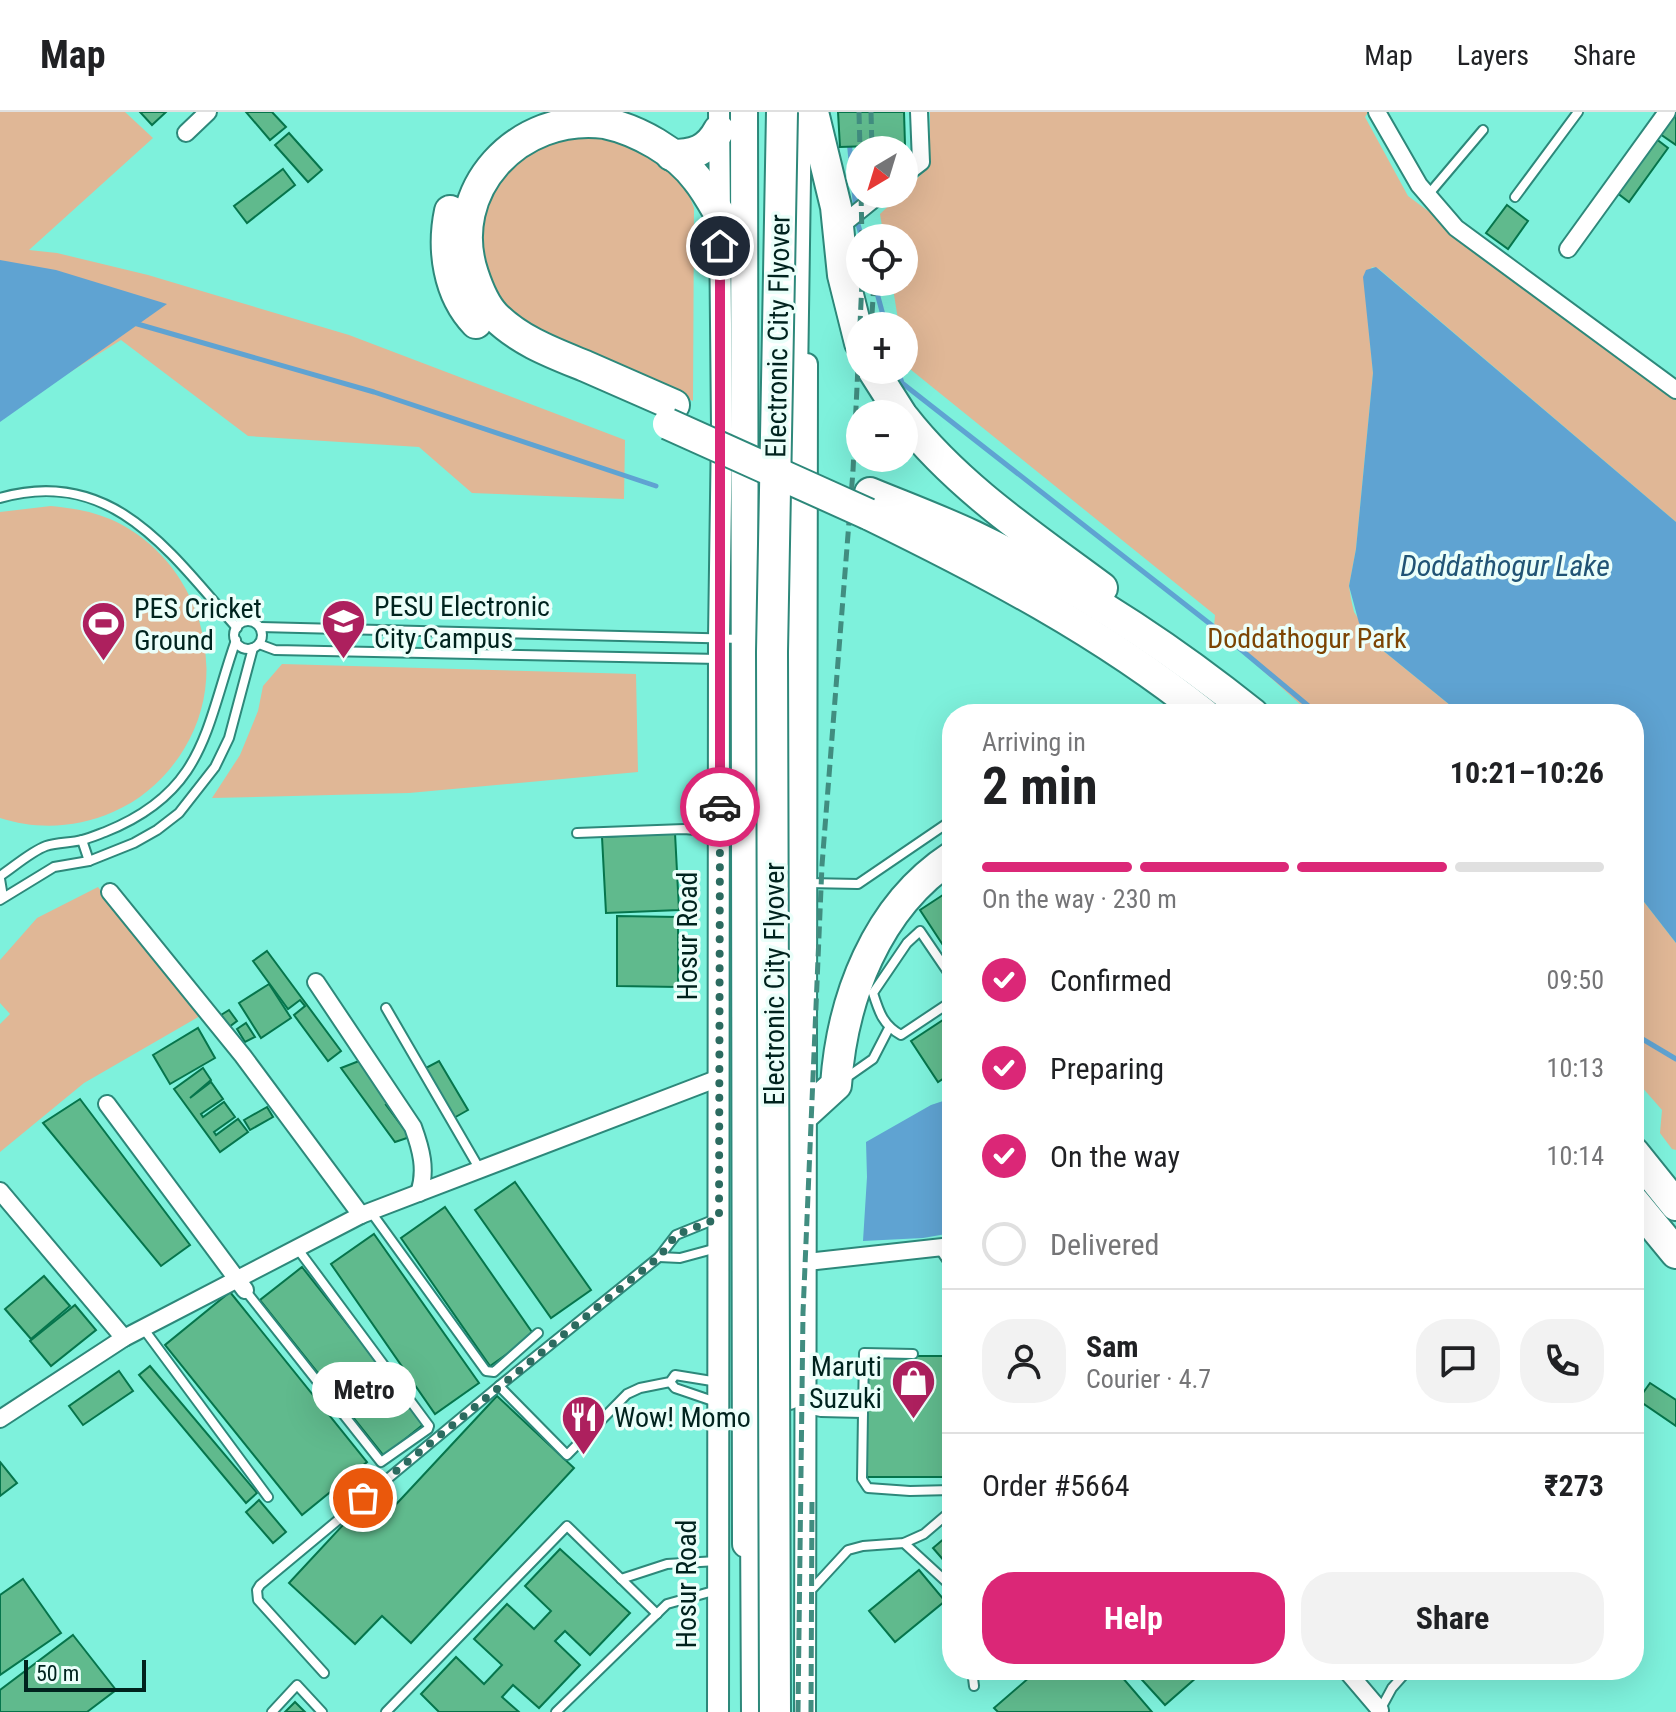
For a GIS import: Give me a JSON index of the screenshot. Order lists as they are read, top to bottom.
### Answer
{
  "streets": {
    "highway": ["Electronic City Flyover", "Hosur Road"]
  },
  "water": ["Doddathogur Lake"],
  "parks": ["Doddathogur Park"],
  "places": {
    "school or university": ["PESU Electronic City Campus"],
    "sports": ["PES Cricket Ground"],
    "shop": ["Maruti Suzuki"],
    "restaurant": ["Wow! Momo"],
    "other": ["Metro"]
  },
  "scale_bar": "50 m",
  "north": "bottom left",
  "page": {
    "header": "Map",
    "nav": ["Map", "Layers", "Share"],
    "map_buttons": ["+", "−"],
    "heading": ["2 min", "Arriving in", "10:21–10:26"],
    "panel": [
      "Sam",
      "Courier · 4.7",
      "Order #5664",
      "₹273"
    ],
    "bar": "On the way · 230 m",
    "list": [
      ["Confirmed", "09:50"],
      ["Preparing", "10:13"],
      ["On the way", "10:14"],
      "Delivered"
    ],
    "bubble": "Metro",
    "buttons": ["Help", "Share"],
    "scale": "50 m"
  }
}
